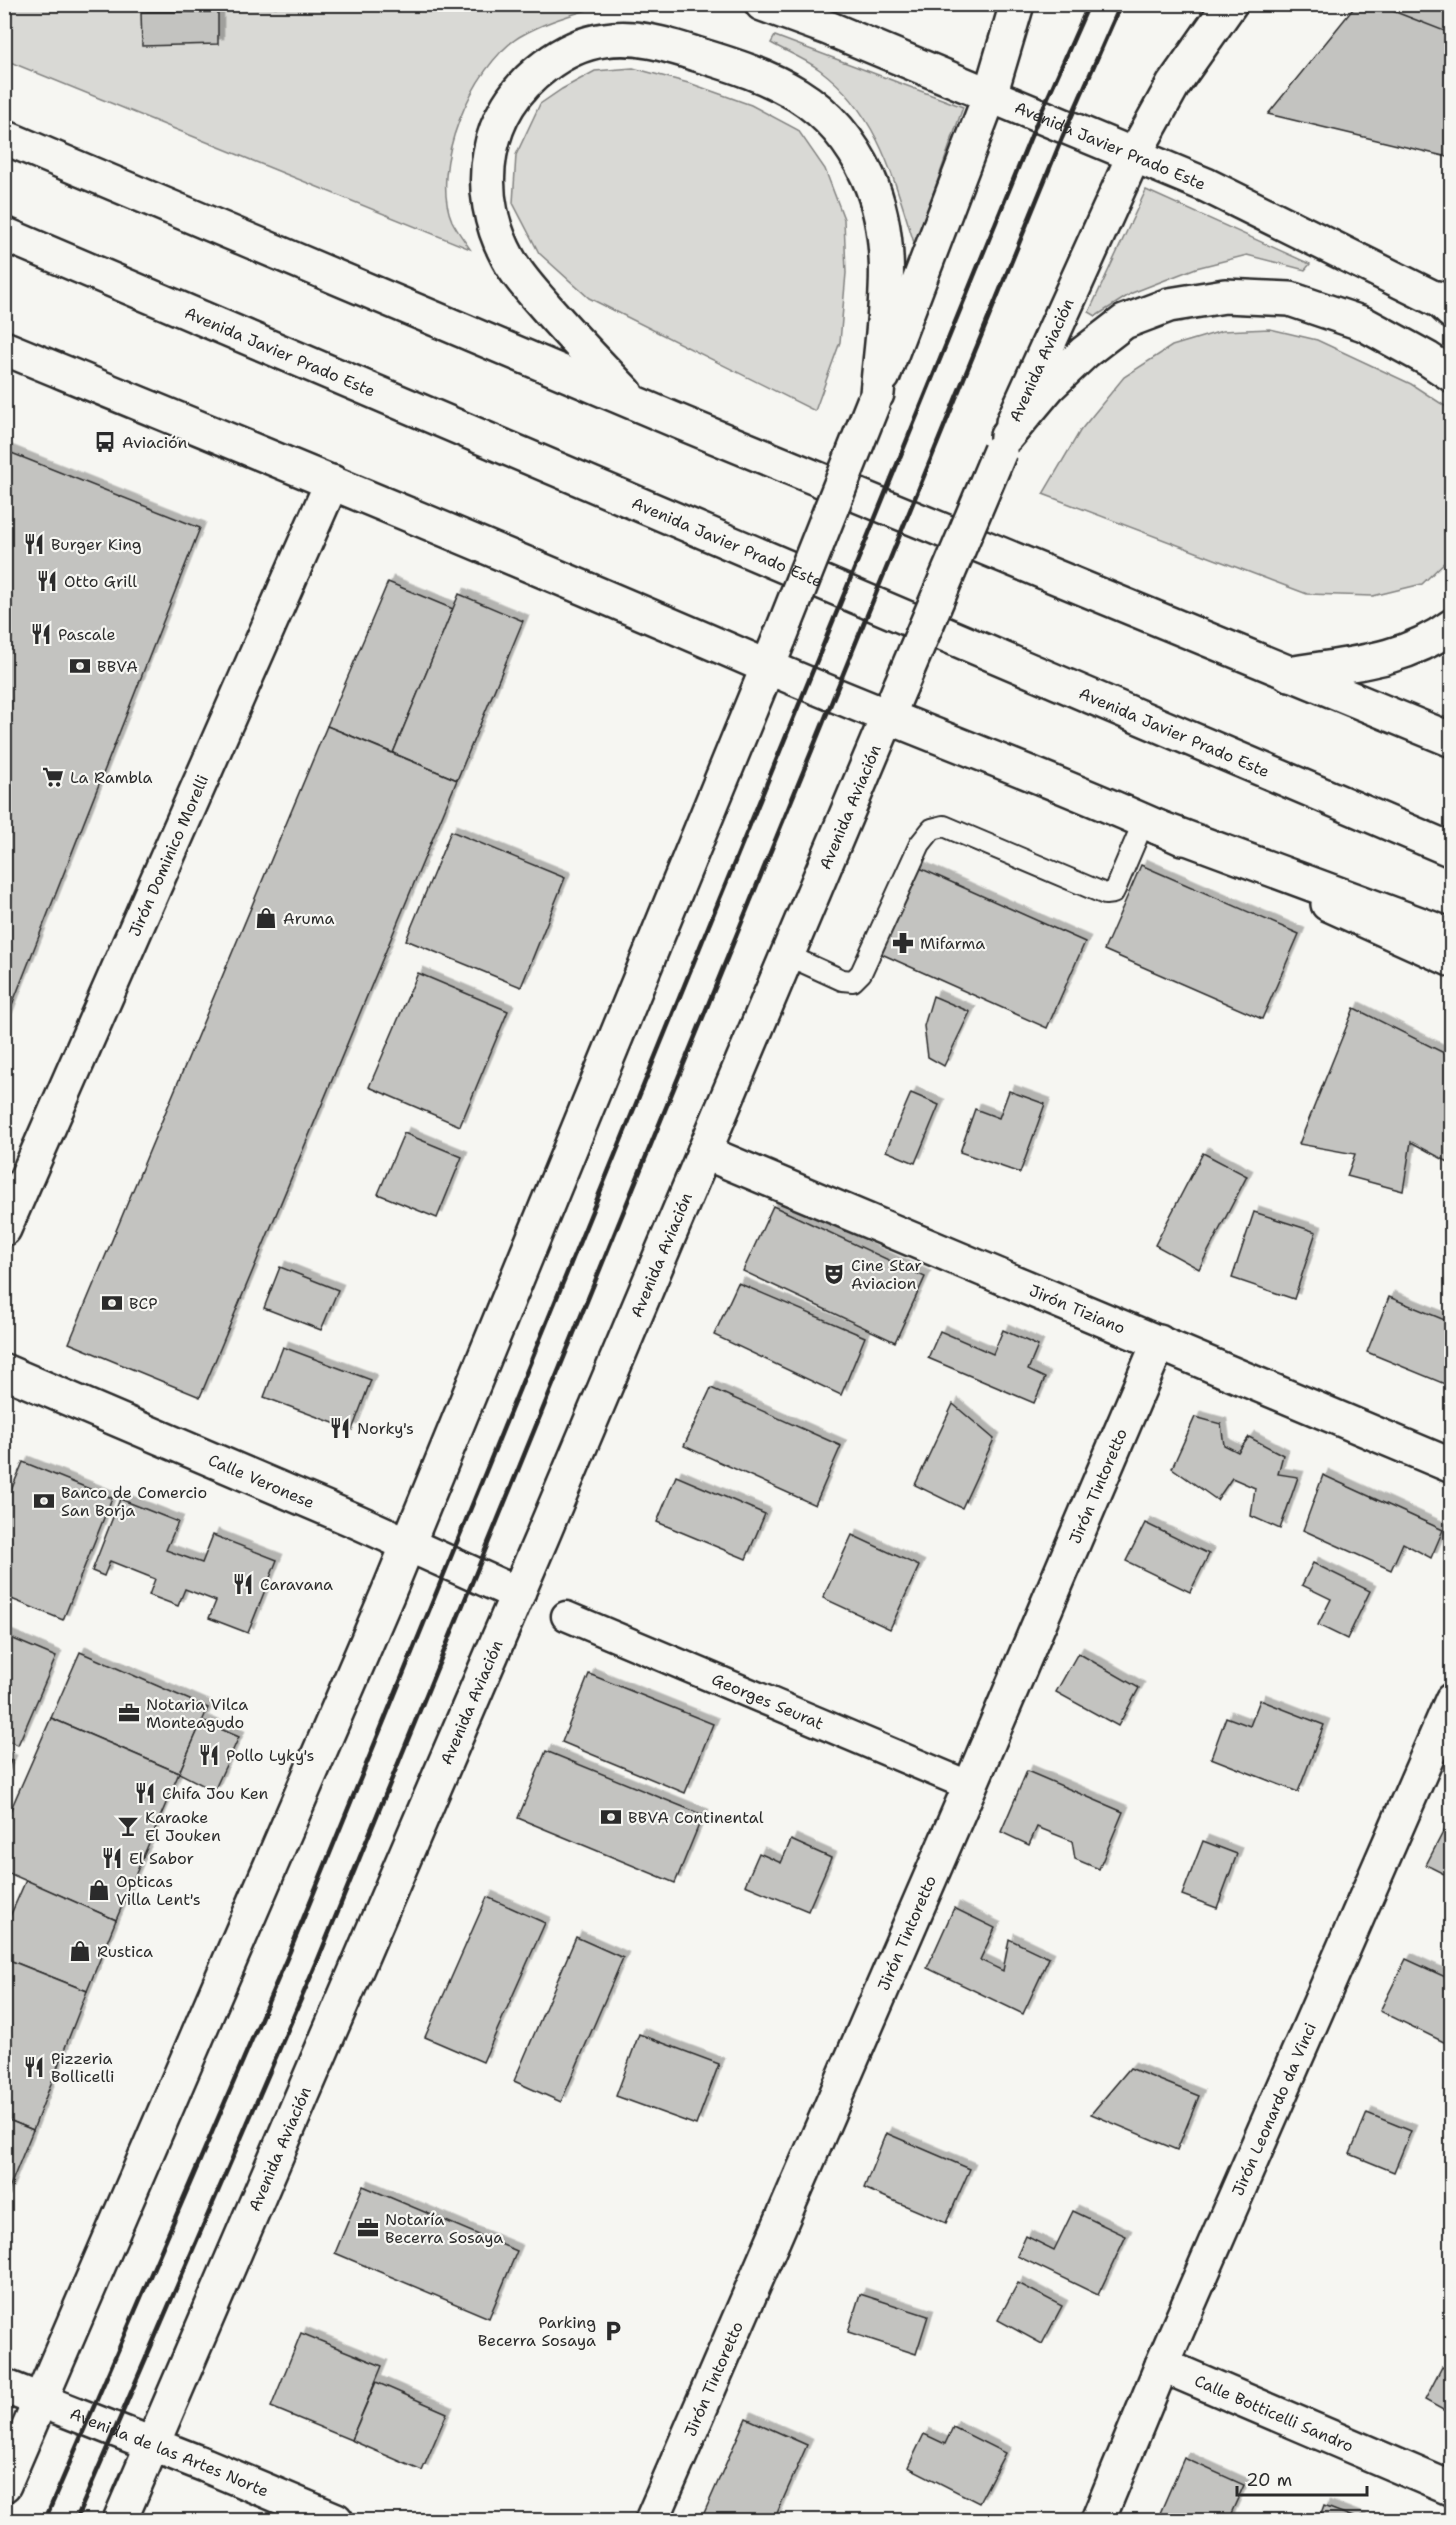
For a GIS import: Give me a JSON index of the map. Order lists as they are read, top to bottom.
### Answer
{
  "streets": {
    "main road": [
      "Avenida Javier Prado Este",
      "Avenida Aviación",
      "Jirón Dominico Morelli",
      "Jirón Tiziano",
      "Calle Veronese",
      "Jirón Tintoretto",
      "Jirón Leonardo da Vinci",
      "Calle Botticelli Sandro",
      "Avenida de las Artes Norte"
    ],
    "street": ["Georges Seurat"]
  },
  "crossings": [
    ["Avenida Javier Prado Este", "Avenida Aviación"],
    ["Avenida Aviación", "Jirón Tiziano"],
    ["Avenida Aviación", "Calle Veronese"],
    ["Avenida Aviación", "Avenida de las Artes Norte"],
    ["Jirón Tiziano", "Jirón Tintoretto"],
    ["Jirón Tintoretto", "Georges Seurat"],
    ["Jirón Leonardo da Vinci", "Calle Botticelli Sandro"]
  ],
  "places": {
    "bus stop": ["Aviación"],
    "restaurant": [
      "Burger King",
      "Otto Grill",
      "Pascale",
      "Norky's",
      "Caravana",
      "Pollo Lyky's",
      "Chifa Jou Ken",
      "El Sabor",
      "Pizzeria Bollicelli"
    ],
    "bank": [
      "BBVA",
      "BCP",
      "Banco de Comercio San Borja",
      "BBVA Continental"
    ],
    "supermarket": ["La Rambla"],
    "shop": ["Aruma", "Opticas Villa Lent's", "Rustica"],
    "pharmacy": ["Mifarma"],
    "theatre": ["Cine Star Aviacion"],
    "office": ["Notaria Vilca Monteagudo", "Notaría Becerra Sosaya"],
    "bar": ["Karaoke El Jouken"],
    "parking": ["Parking Becerra Sosaya"]
  },
  "scale_bar": "20 m"
}
